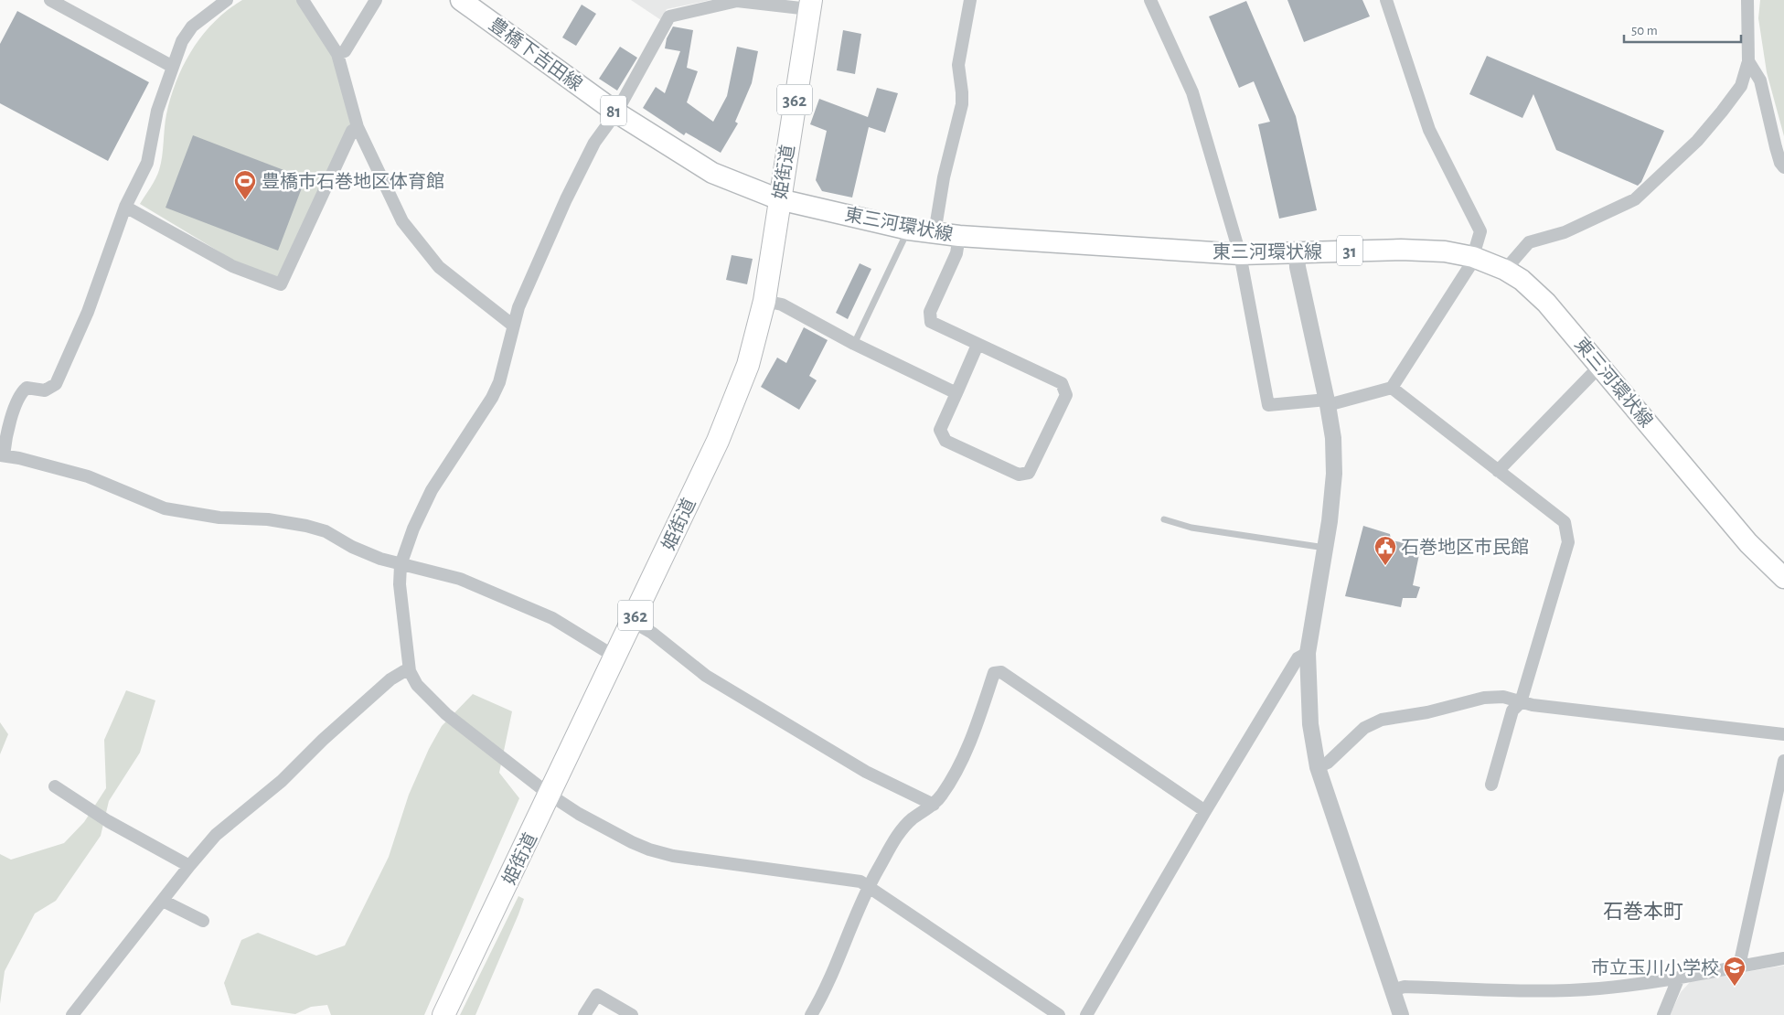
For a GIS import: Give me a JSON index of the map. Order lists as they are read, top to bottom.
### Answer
{
  "streets": {
    "highway": ["362", "姫街道"],
    "main road": [
      "豊橋下吉田線",
      "81",
      "東三河環状線",
      "31"
    ]
  },
  "crossings": [
    ["豊橋下吉田線", "姫街道"],
    ["豊橋下吉田線", "東三河環状線"],
    ["姫街道", "東三河環状線"]
  ],
  "districts": ["石巻本町"],
  "places": {
    "sports": ["豊橋市石巻地区体育館"],
    "public building": ["石巻地区市民館"],
    "school or university": ["市立玉川小学校"]
  },
  "scale_bar": "50 m"
}
